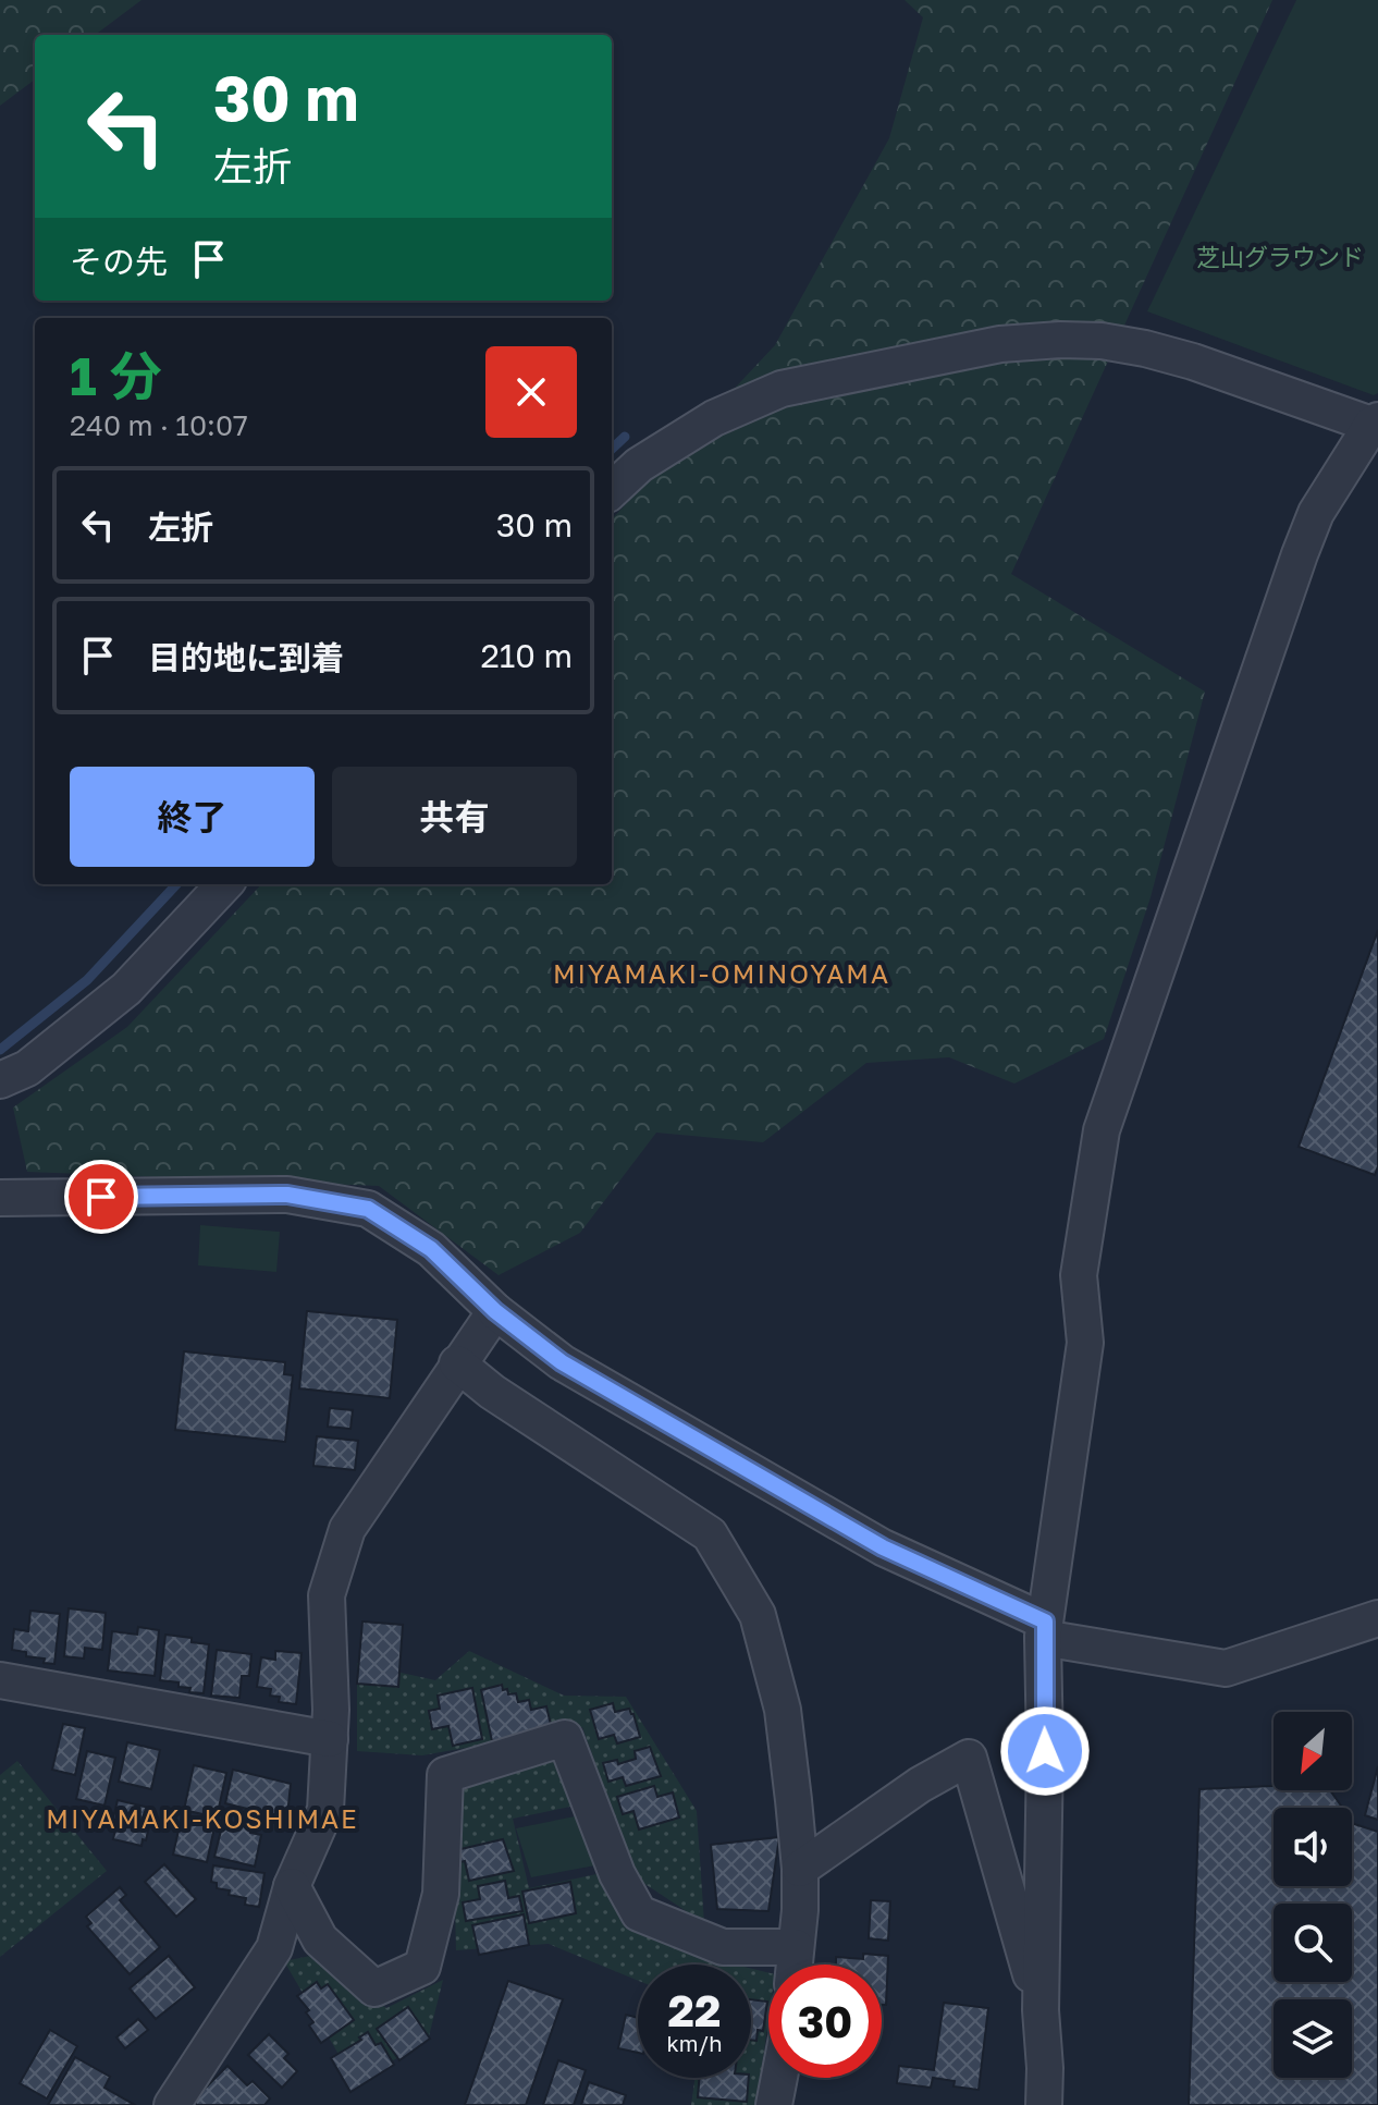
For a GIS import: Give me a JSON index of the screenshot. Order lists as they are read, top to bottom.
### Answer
{
  "districts": ["MIYAMAKI-OMINOYAMA", "MIYAMAKI-KOSHIMAE"],
  "parks": ["芝山グラウンド"],
  "north": "bottom left",
  "page": {
    "turn": ["30 m", "左折"],
    "then": "その先",
    "heading": ["1 分", "240 m · 10:07"],
    "list": [
      {
        "name": "左折",
        "value": "30 m"
      },
      {
        "name": "目的地に到着",
        "value": "210 m"
      }
    ],
    "buttons": ["終了", "共有"],
    "speed": "22 km/h",
    "limit": "30"
  }
}
